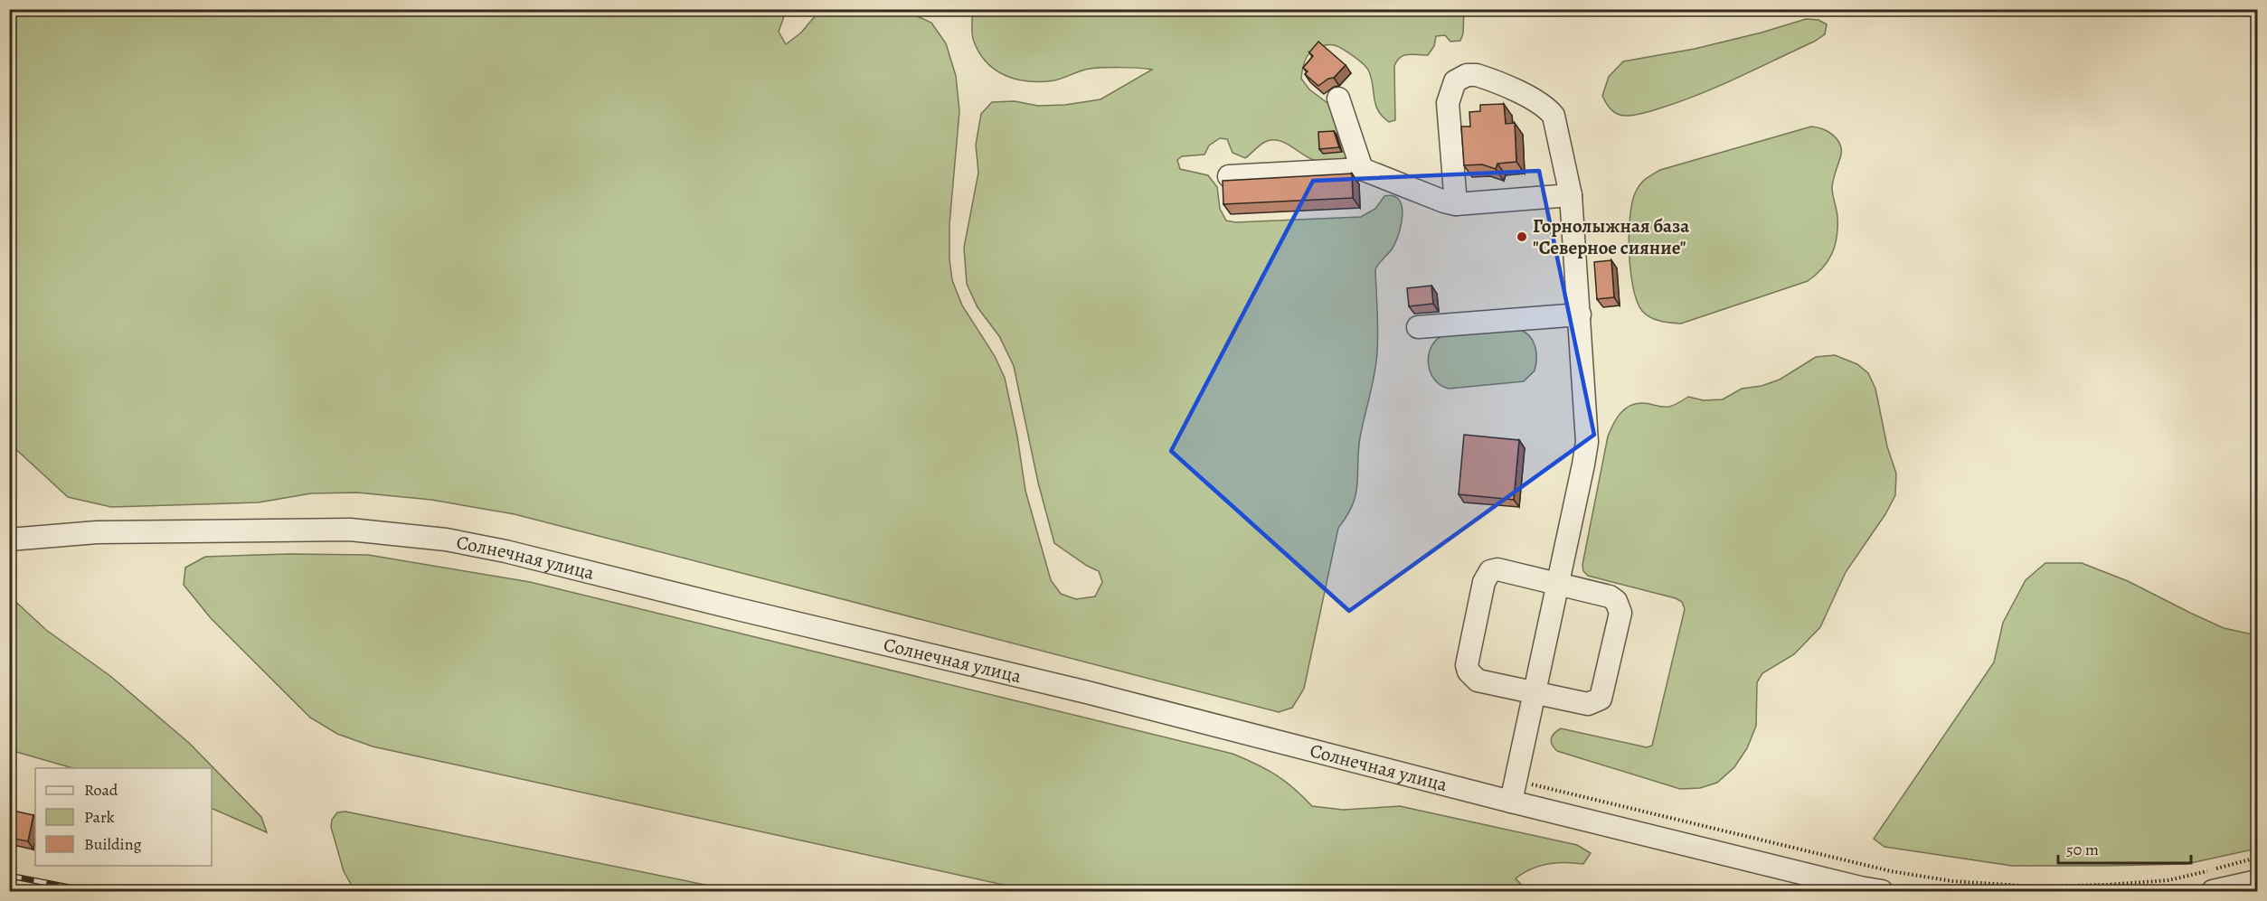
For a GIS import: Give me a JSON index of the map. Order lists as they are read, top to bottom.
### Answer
{
  "streets": {
    "street": ["Солнечная улица"]
  },
  "places": ["Горнолыжная база \"Северное сияние\""],
  "legend": ["Road", "Park", "Building"],
  "scale_bar": "50 m"
}
